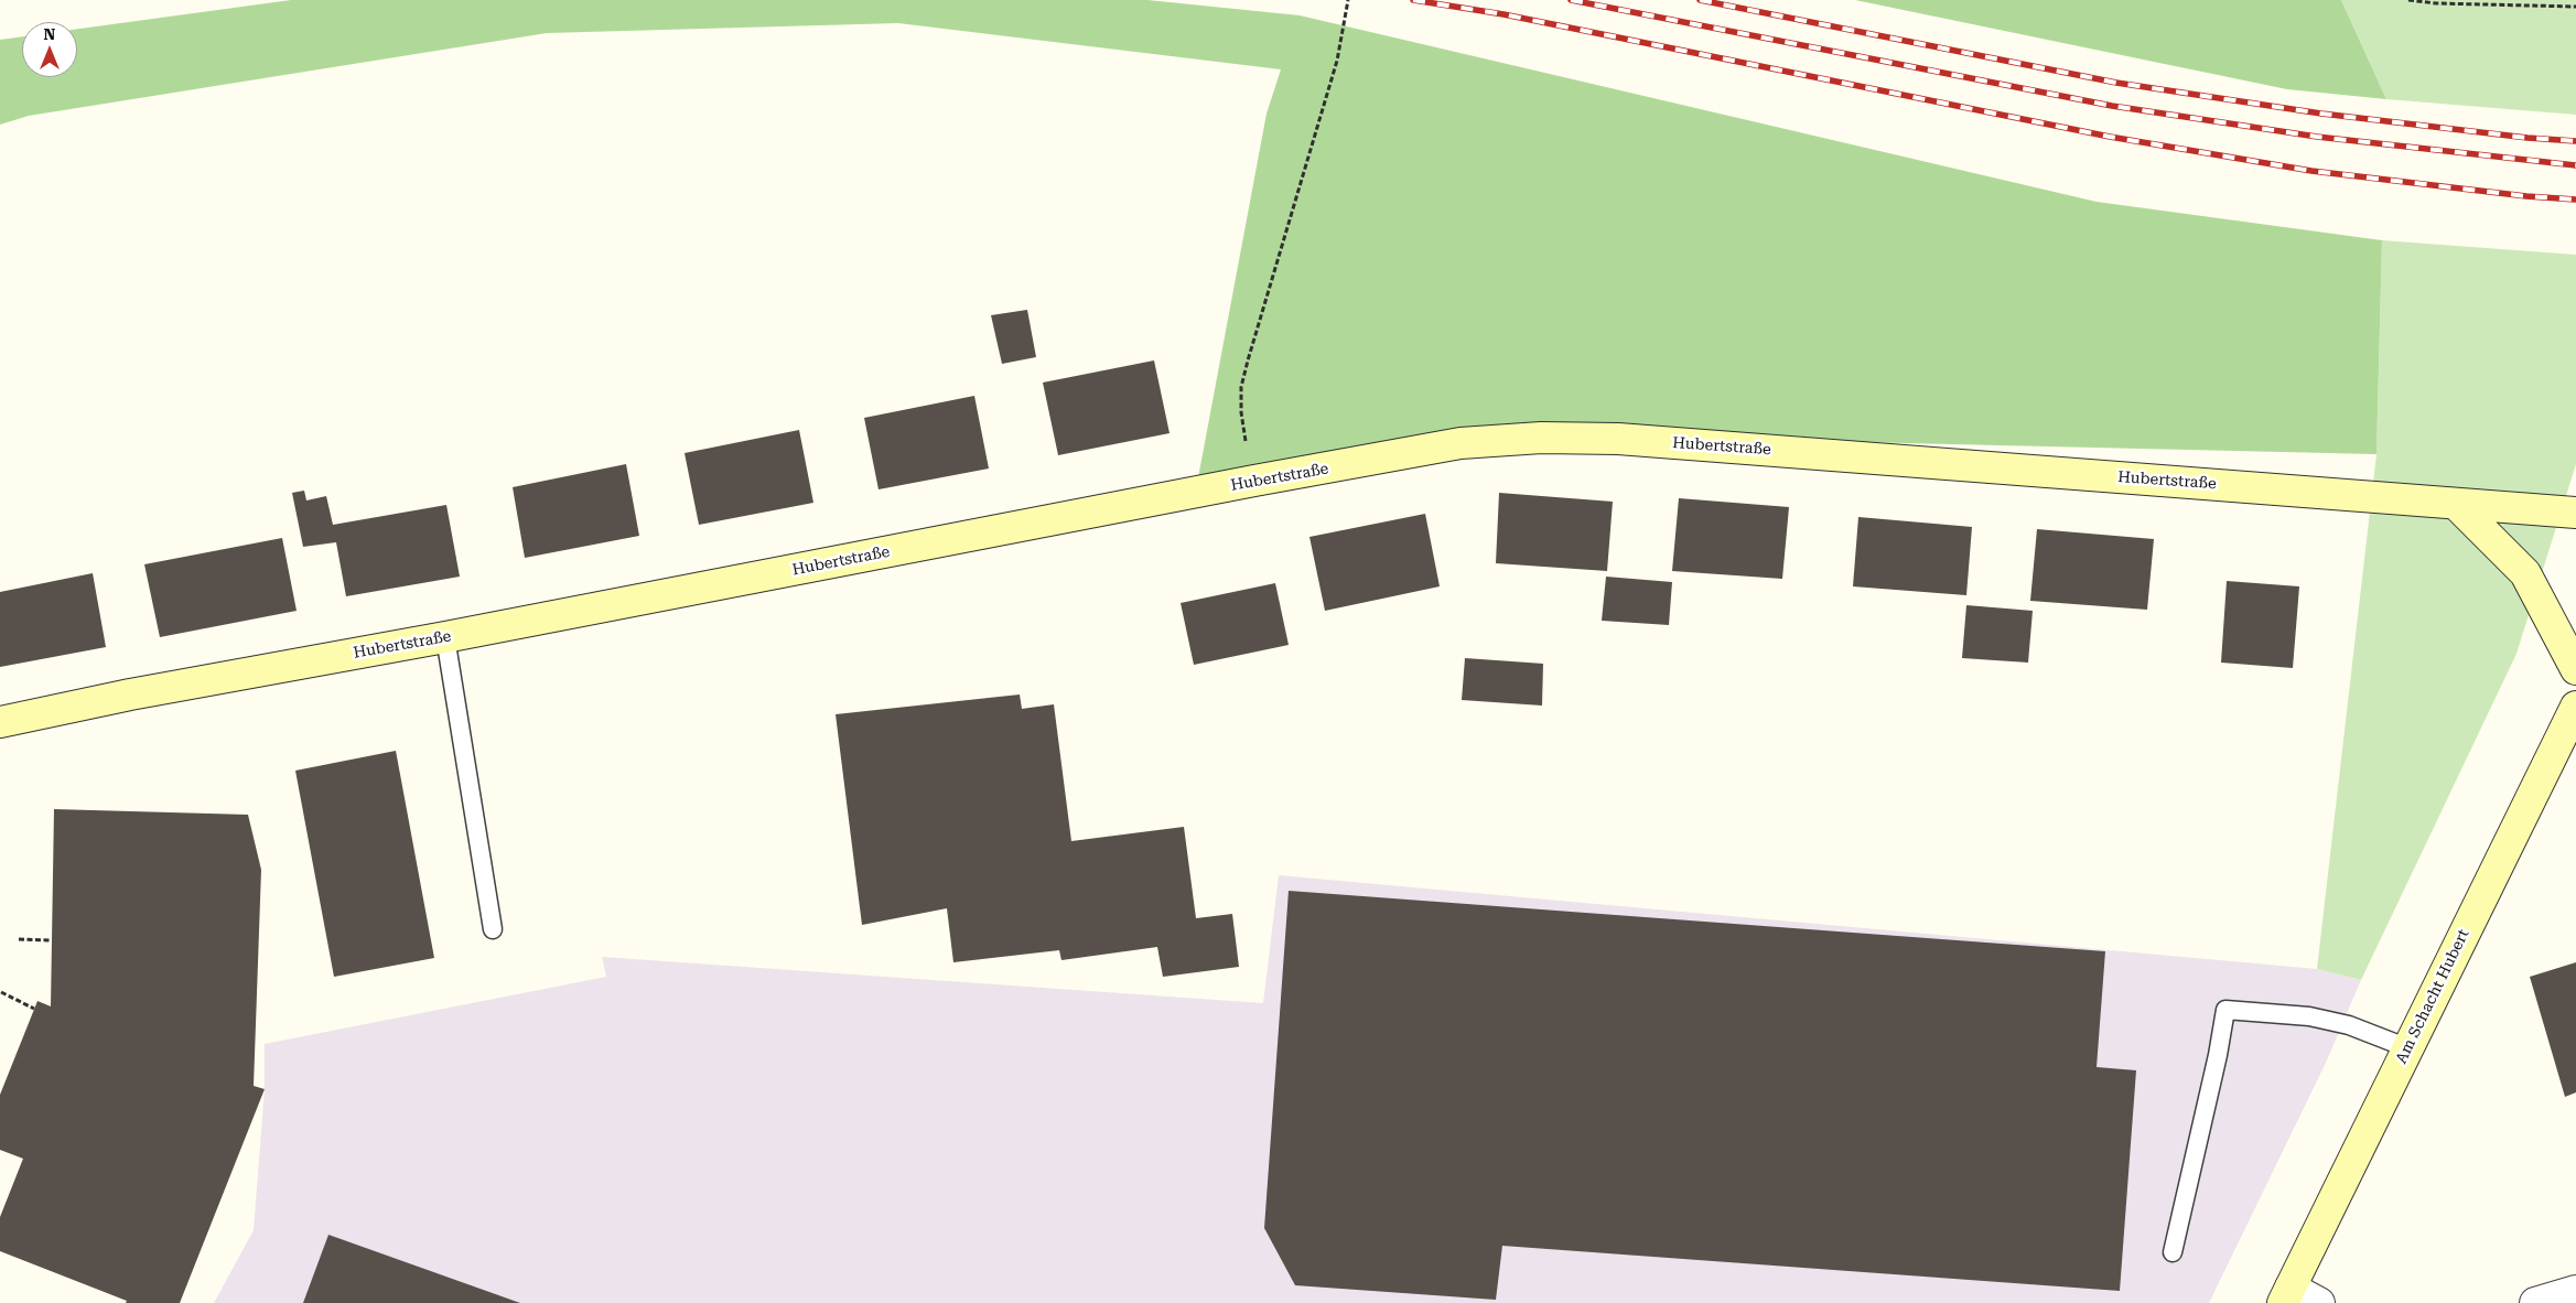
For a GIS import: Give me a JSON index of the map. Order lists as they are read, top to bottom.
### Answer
{
  "streets": {
    "street": ["Hubertstraße", "Am Schacht Hubert"]
  },
  "north": "top"
}
